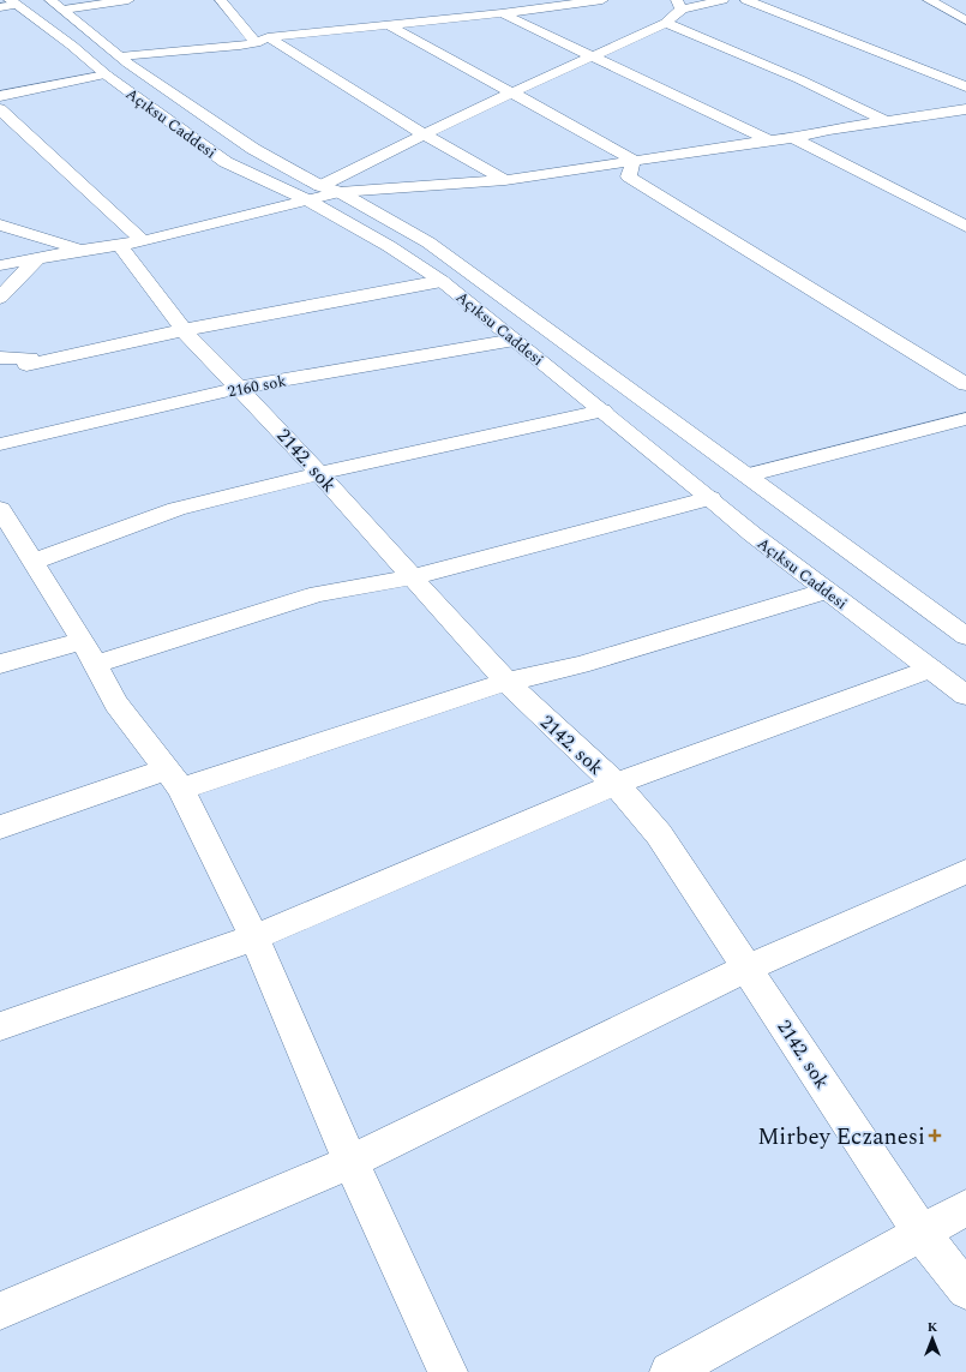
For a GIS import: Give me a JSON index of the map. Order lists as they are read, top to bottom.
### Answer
{
  "streets": {
    "street": ["Açıksu Caddesi", "2160 sok", "2142. sok"]
  },
  "crossings": [
    ["Açıksu Caddesi", "2160 sok"],
    ["2160 sok", "2142. sok"]
  ],
  "places": {
    "health": ["Mirbey Eczanesi"]
  },
  "north": "top"
}
